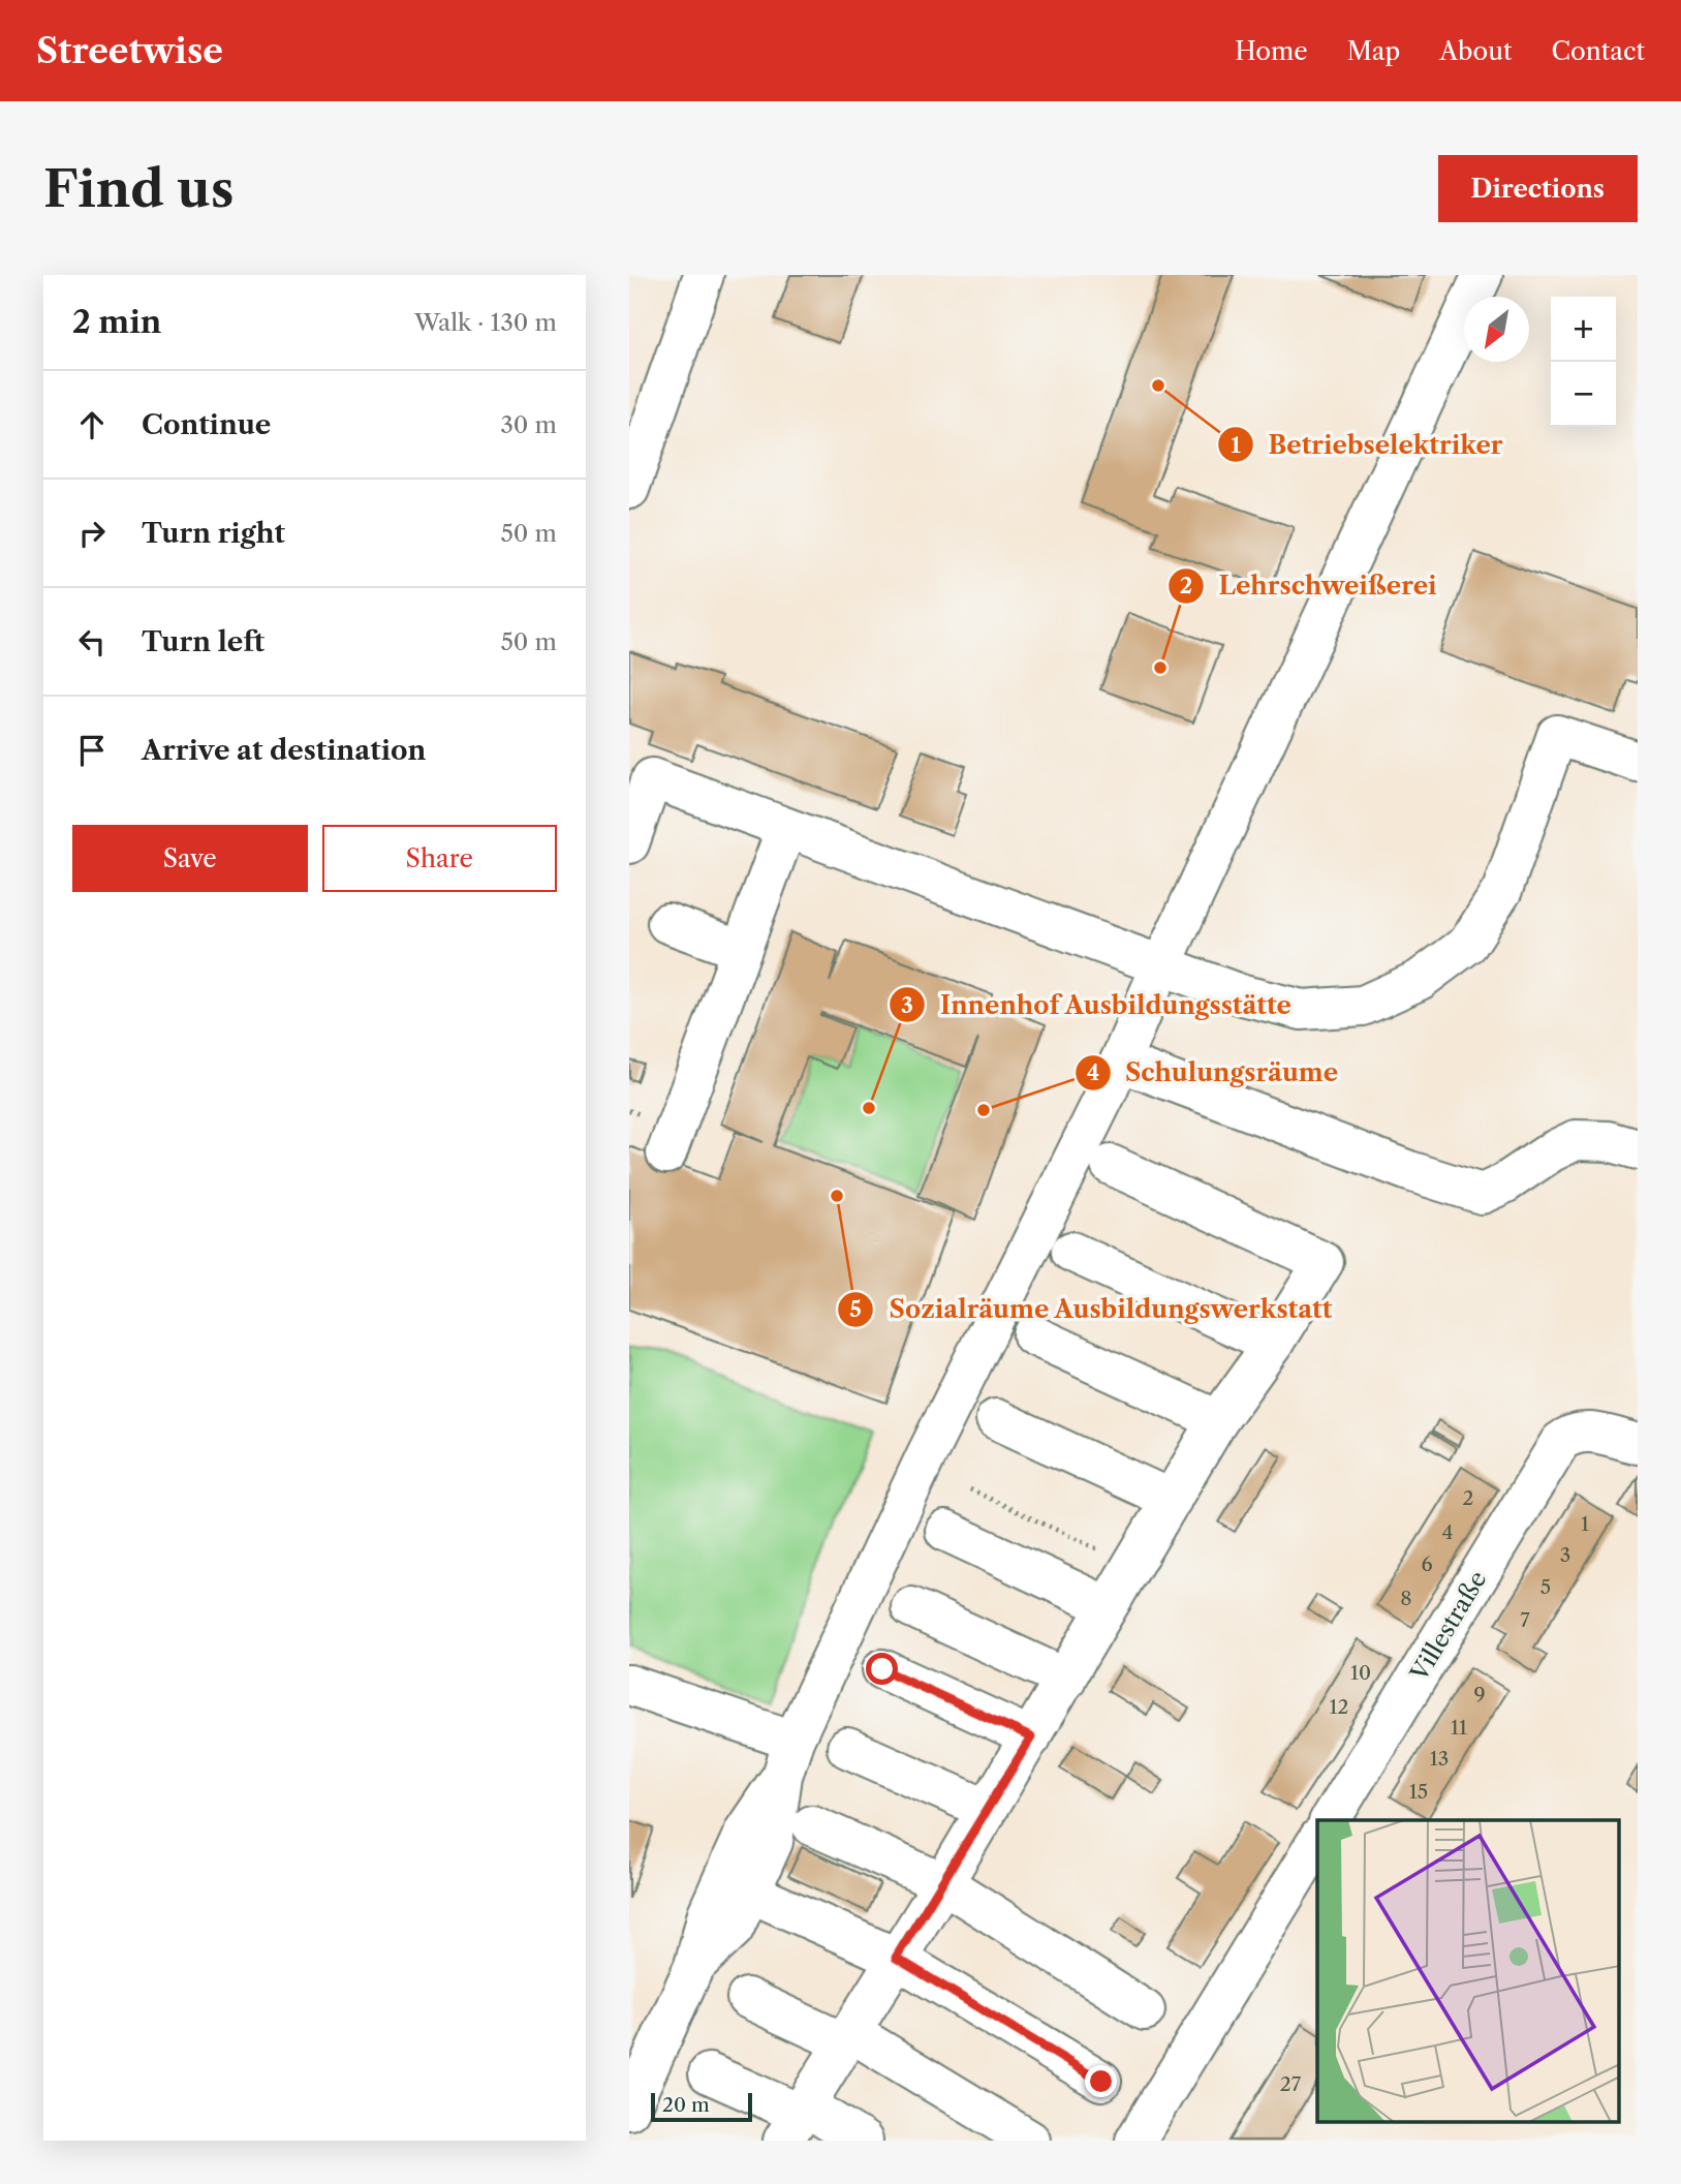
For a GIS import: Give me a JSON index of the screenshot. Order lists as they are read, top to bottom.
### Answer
{
  "streets": {
    "street": ["Villestraße"]
  },
  "places": [
    "Betriebselektriker",
    "Lehrschweißerei",
    "Innenhof Ausbildungsstätte",
    "Schulungsräume",
    "Sozialräume Ausbildungswerkstatt"
  ],
  "house_numbers": [
    "2",
    "1",
    "4",
    "3",
    "6",
    "5",
    "8",
    "7",
    "10",
    "9",
    "12",
    "11",
    "13",
    "15",
    "27"
  ],
  "scale_bar": "20 m",
  "north": "bottom left",
  "page": {
    "header": "Streetwise",
    "nav": [
      "Home",
      "Map",
      "About",
      "Contact"
    ],
    "buttons": [
      "Directions",
      ["Save", "Share"]
    ],
    "title": "Find us",
    "heading": ["2 min", "Walk · 130 m"],
    "map_buttons": ["+", "−"],
    "list": [
      ["Continue", "30 m"],
      ["Turn right", "50 m"],
      ["Turn left", "50 m"],
      "Arrive at destination"
    ],
    "scale": "20 m"
  }
}
